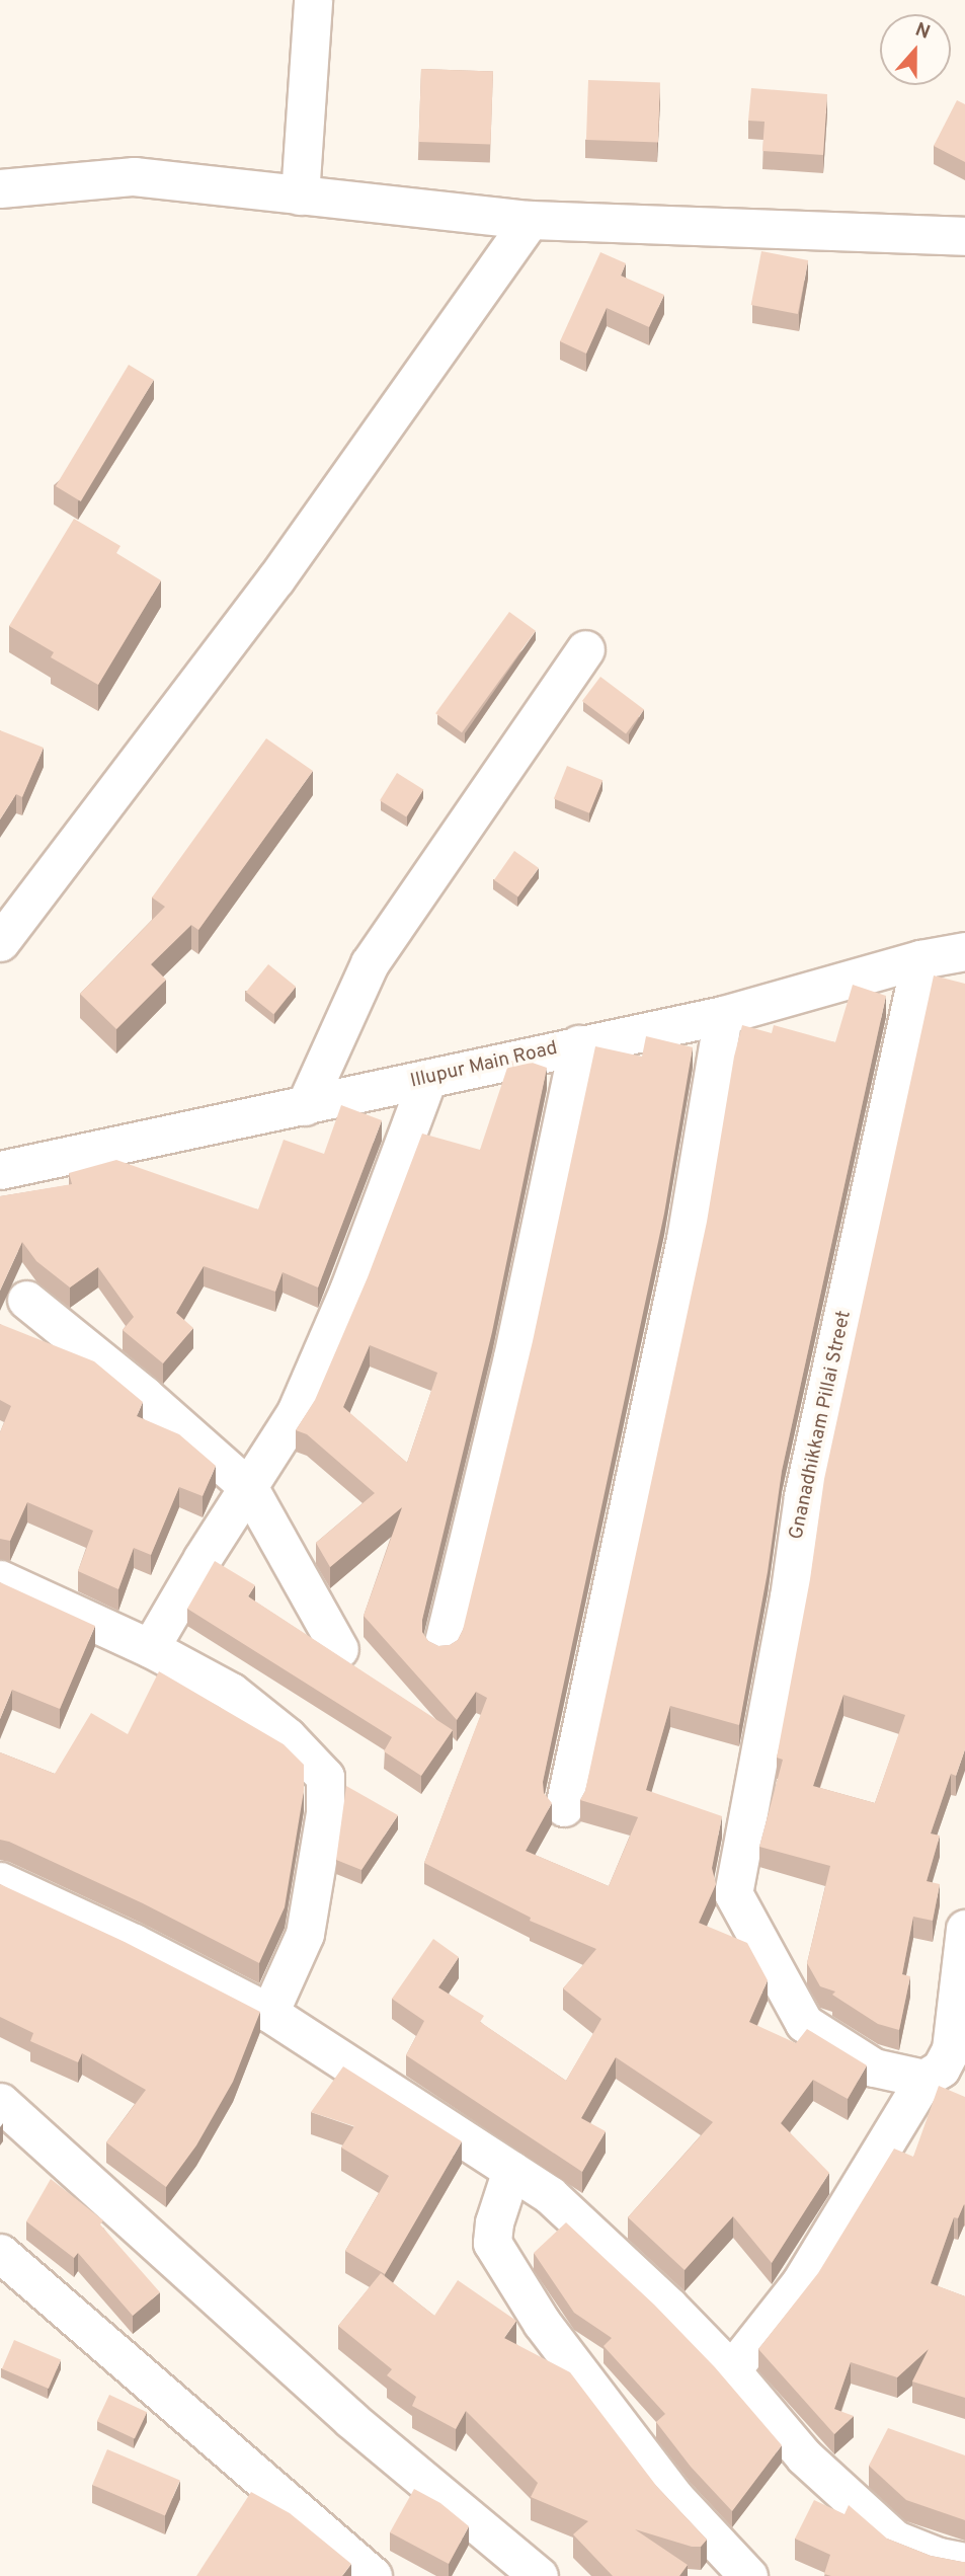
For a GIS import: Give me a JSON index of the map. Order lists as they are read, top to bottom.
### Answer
{
  "streets": {
    "street": ["Illupur Main Road", "Gnanadhikkam Pillai Street"]
  },
  "crossings": [
    ["Illupur Main Road", "Gnanadhikkam Pillai Street"]
  ],
  "north": "top"
}
